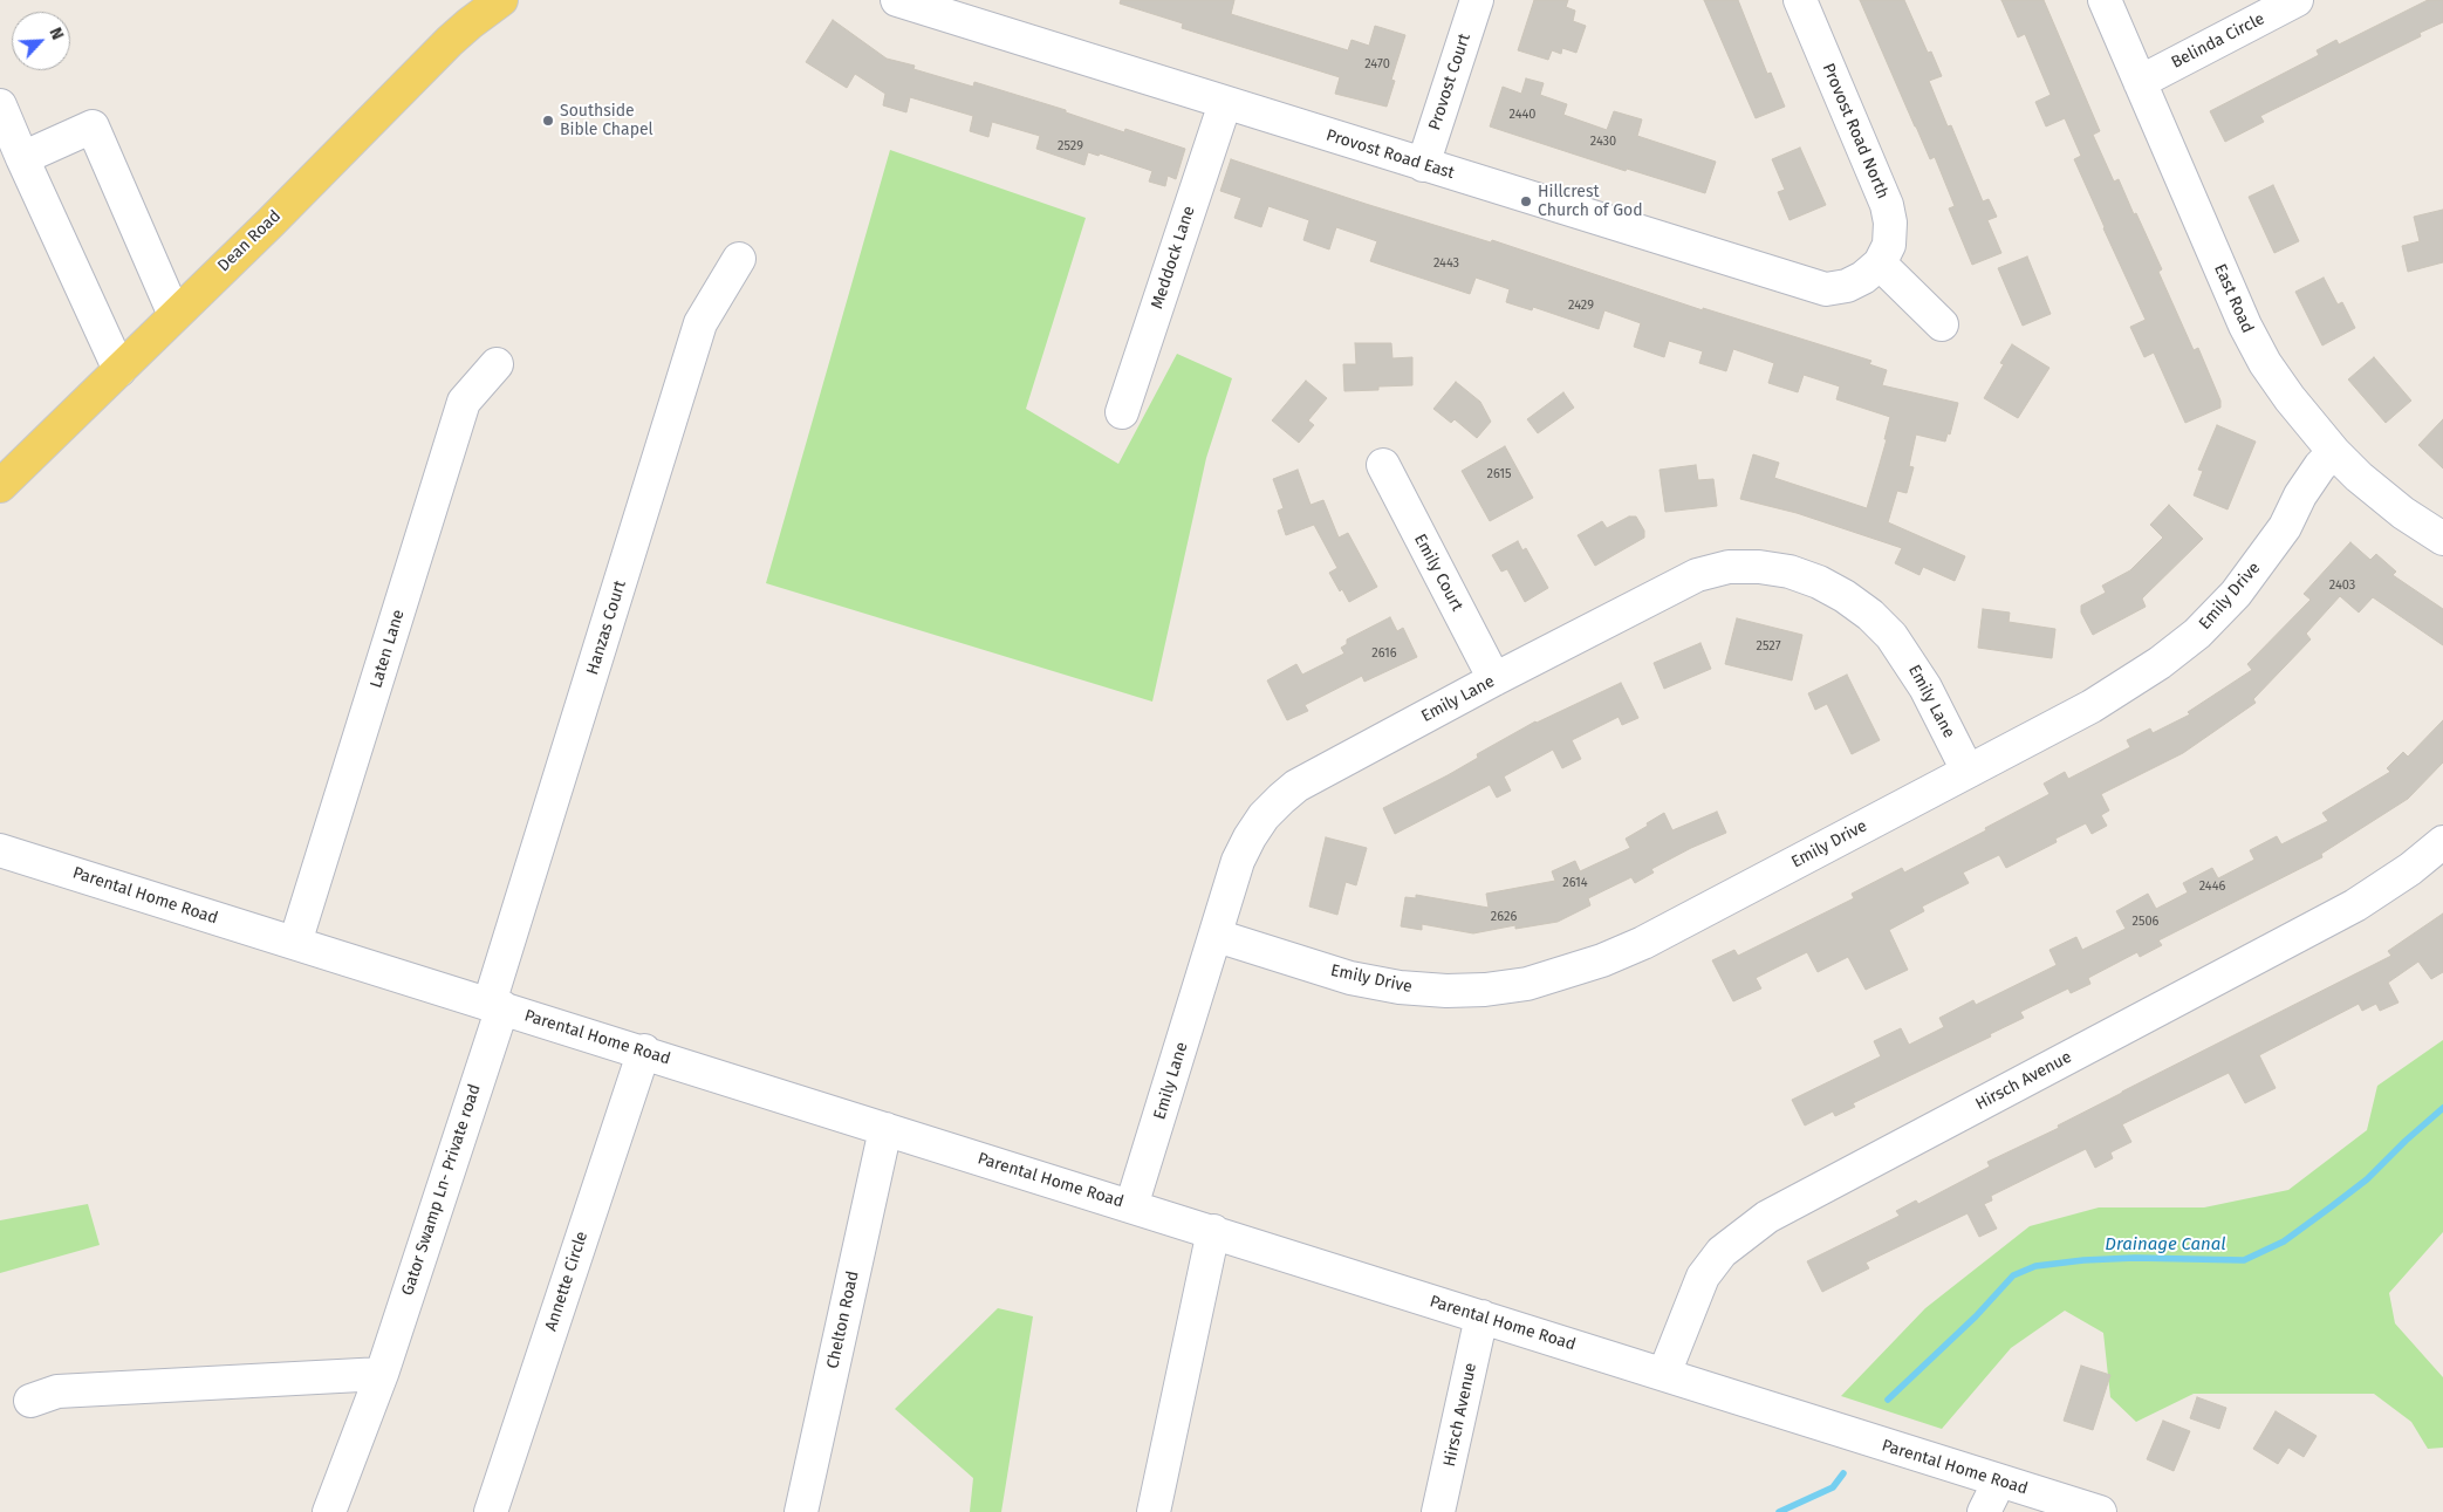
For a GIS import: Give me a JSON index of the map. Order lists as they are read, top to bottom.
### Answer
{
  "streets": {
    "main road": ["Dean Road"],
    "street": [
      "Belinda Circle",
      "Provost Court",
      "Provost Road North",
      "Provost Road East",
      "Meddock Lane",
      "East Road",
      "Emily Court",
      "Emily Drive",
      "Hanzas Court",
      "Laten Lane",
      "Emily Lane",
      "Parental Home Road",
      "Hirsch Avenue",
      "Gator Swamp Ln- Private road",
      "Annette Circle",
      "Chelton Road"
    ]
  },
  "crossings": [
    ["Belinda Circle", "East Road"],
    ["Provost Court", "Provost Road East"],
    ["Provost Road North", "Provost Road East"],
    ["Provost Road East", "Meddock Lane"],
    ["East Road", "Emily Drive"],
    ["Emily Court", "Emily Lane"],
    ["Emily Drive", "Emily Lane"],
    ["Hanzas Court", "Parental Home Road"],
    ["Hanzas Court", "Gator Swamp Ln- Private road"],
    ["Laten Lane", "Parental Home Road"],
    ["Emily Lane", "Parental Home Road"],
    ["Parental Home Road", "Hirsch Avenue"],
    ["Parental Home Road", "Gator Swamp Ln- Private road"],
    ["Parental Home Road", "Annette Circle"],
    ["Parental Home Road", "Chelton Road"]
  ],
  "water": ["Drainage Canal"],
  "places": ["Southside Bible Chapel", "Hillcrest Church of God"],
  "house_numbers": [
    "2470",
    "2440",
    "2430",
    "2529",
    "2443",
    "2429",
    "2615",
    "2403",
    "2527",
    "2616",
    "2614",
    "2446",
    "2626",
    "2506"
  ],
  "north": "top right"
}
